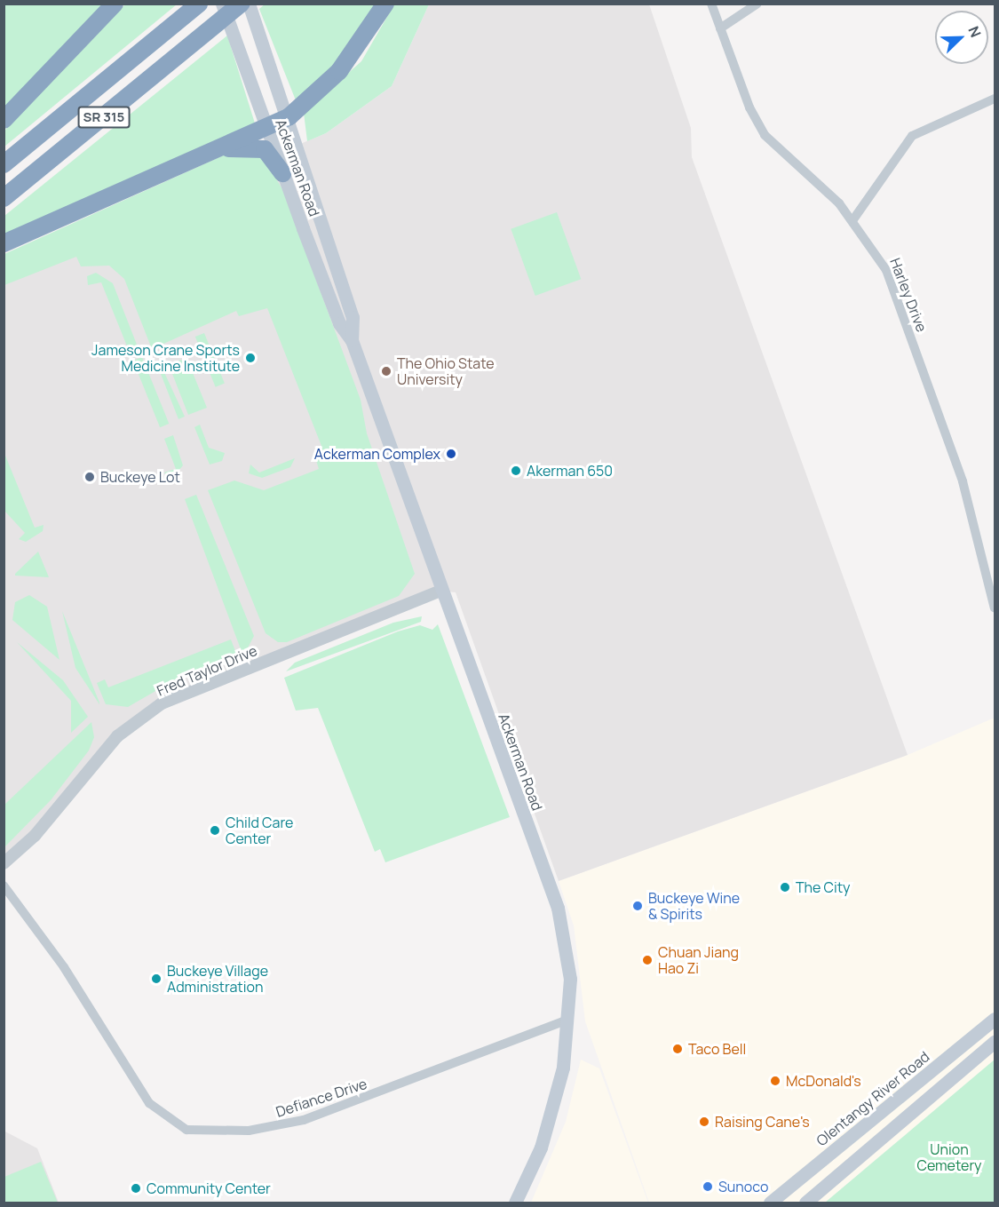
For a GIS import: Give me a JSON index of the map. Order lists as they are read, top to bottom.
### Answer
{
  "streets": {
    "highway": ["SR 315"],
    "main road": ["Ackerman Road", "Olentangy River Road"],
    "street": ["Harley Drive", "Fred Taylor Drive", "Defiance Drive"]
  },
  "crossings": [
    ["Ackerman Road", "Fred Taylor Drive"],
    ["Ackerman Road", "Defiance Drive"]
  ],
  "parks": ["Union Cemetery"],
  "places": [
    "Jameson Crane Sports Medicine Institute",
    "The Ohio State University",
    "Ackerman Complex",
    "Akerman 650",
    "Buckeye Lot",
    "Child Care Center",
    "The City",
    "Buckeye Wine & Spirits",
    "Chuan Jiang Hao Zi",
    "Buckeye Village Administration",
    "Taco Bell",
    "McDonald's",
    "Raising Cane's",
    "Sunoco",
    "Community Center"
  ],
  "north": "top right"
}
